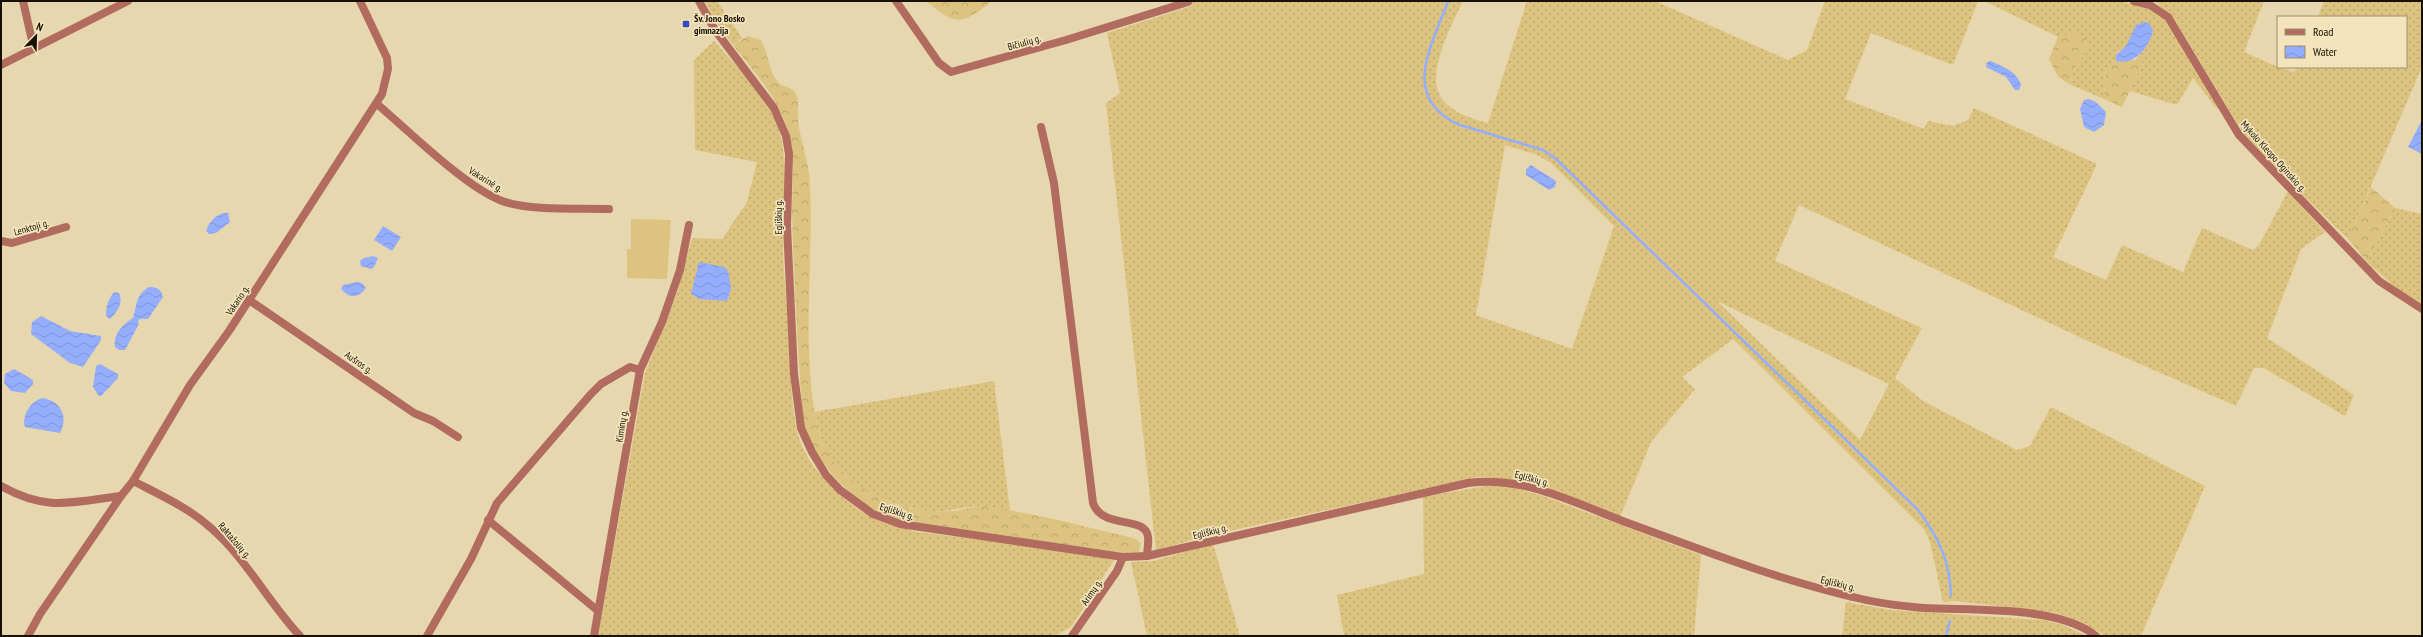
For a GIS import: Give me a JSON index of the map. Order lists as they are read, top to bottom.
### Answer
{
  "streets": {
    "street": [
      "Bičiulių g.",
      "Mykolo Kleopo Oginskio g.",
      "Vakarinė g.",
      "Egliškių g.",
      "Lenktoji g.",
      "Vakario g.",
      "Aušros g.",
      "Kiminų g.",
      "Raktažolių g.",
      "Arimų g."
    ]
  },
  "crossings": [
    ["Vakarinė g.", "Vakario g."],
    ["Egliškių g.", "Arimų g."],
    ["Vakario g.", "Aušros g."],
    ["Vakario g.", "Raktažolių g."]
  ],
  "places": {
    "transit": ["Šv. Jono Bosko gimnazija"]
  },
  "legend": ["Road", "Water"],
  "north": "top right"
}
